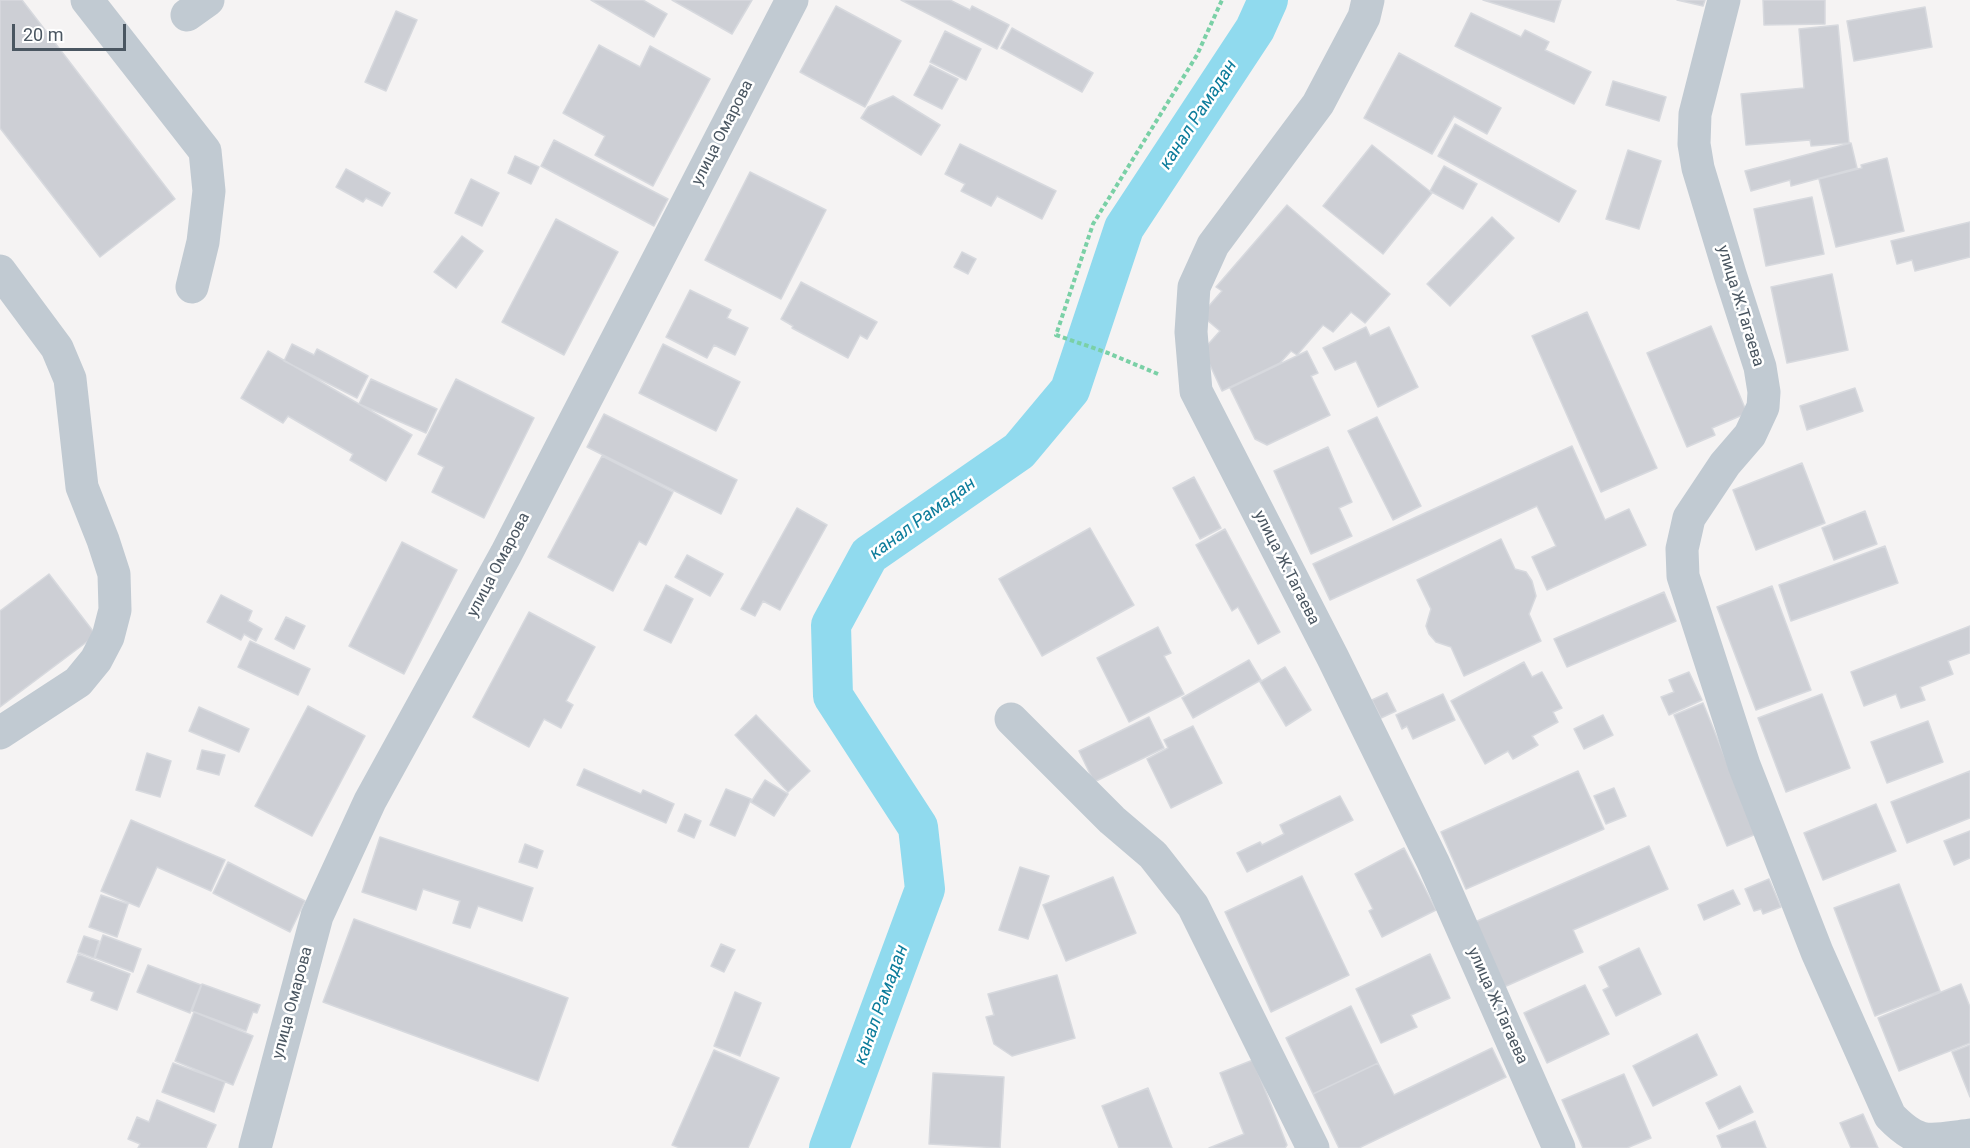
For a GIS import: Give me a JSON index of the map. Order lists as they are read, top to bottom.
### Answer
{
  "streets": {
    "street": ["улица Омарова", "улица Ж.Тагаева"]
  },
  "water": ["канал Рамадан"],
  "scale_bar": "20 m"
}
